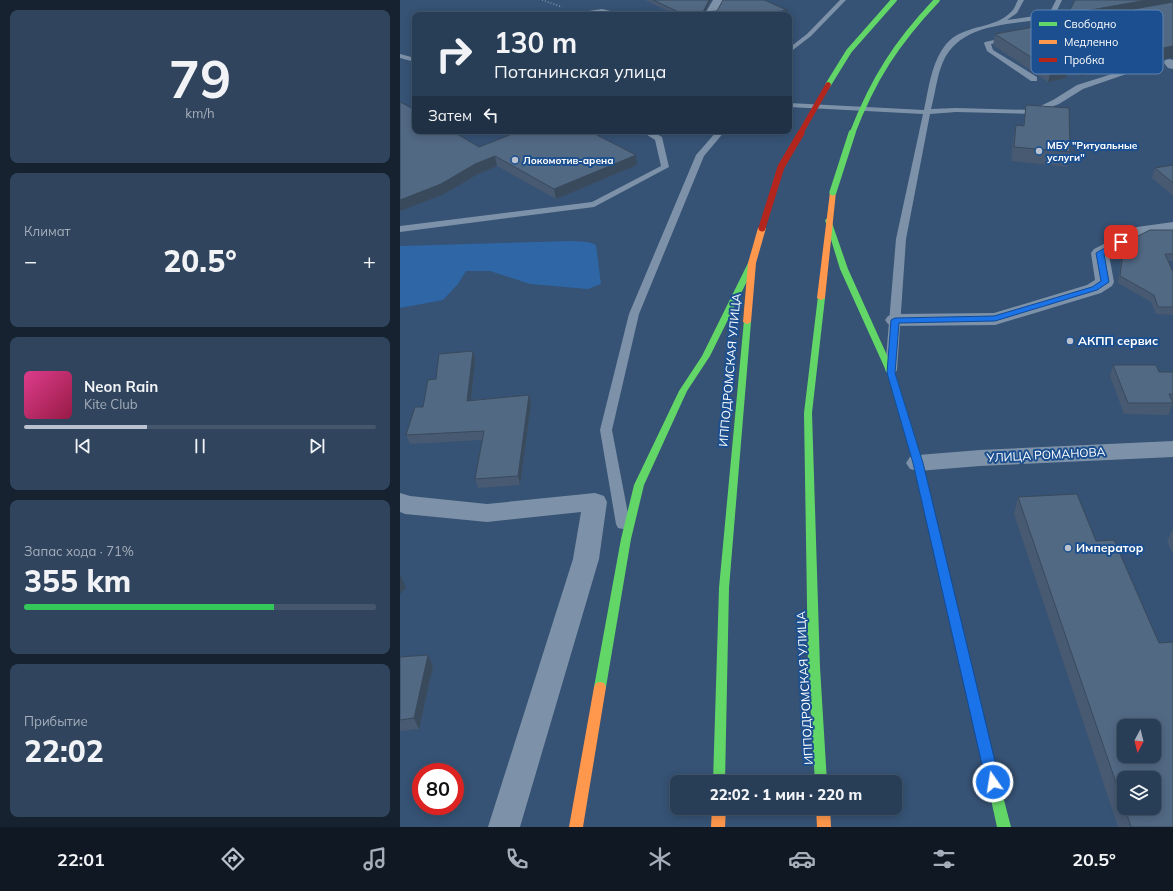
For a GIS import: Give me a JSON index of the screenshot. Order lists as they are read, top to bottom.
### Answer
{
  "streets": {
    "highway": ["ИППОДРОМСКАЯ УЛИЦА"],
    "street": ["УЛИЦА РОМАНОВА"]
  },
  "places": [
    "МБУ \"Ритуальные услуги\"",
    "Локомотив-арена",
    "АКПП сервис",
    "Император"
  ],
  "legend": ["Свободно", "Медленно", "Пробка"],
  "north": "bottom",
  "page": {
    "tile": [
      ["79", "km/h"],
      "Климат",
      ["Запас хода · 71%", "355 km"],
      ["Прибытие", "22:02"]
    ],
    "turn": ["130 m", "Потанинская улица"],
    "then": "Затем",
    "heat": ["−", "20.5°", "+"],
    "song": ["Neon Rain", "Kite Club"],
    "limit": "80",
    "trip": "22:02 · 1 мин · 220 m",
    "tabs": ["22:01", "20.5°"]
  }
}
